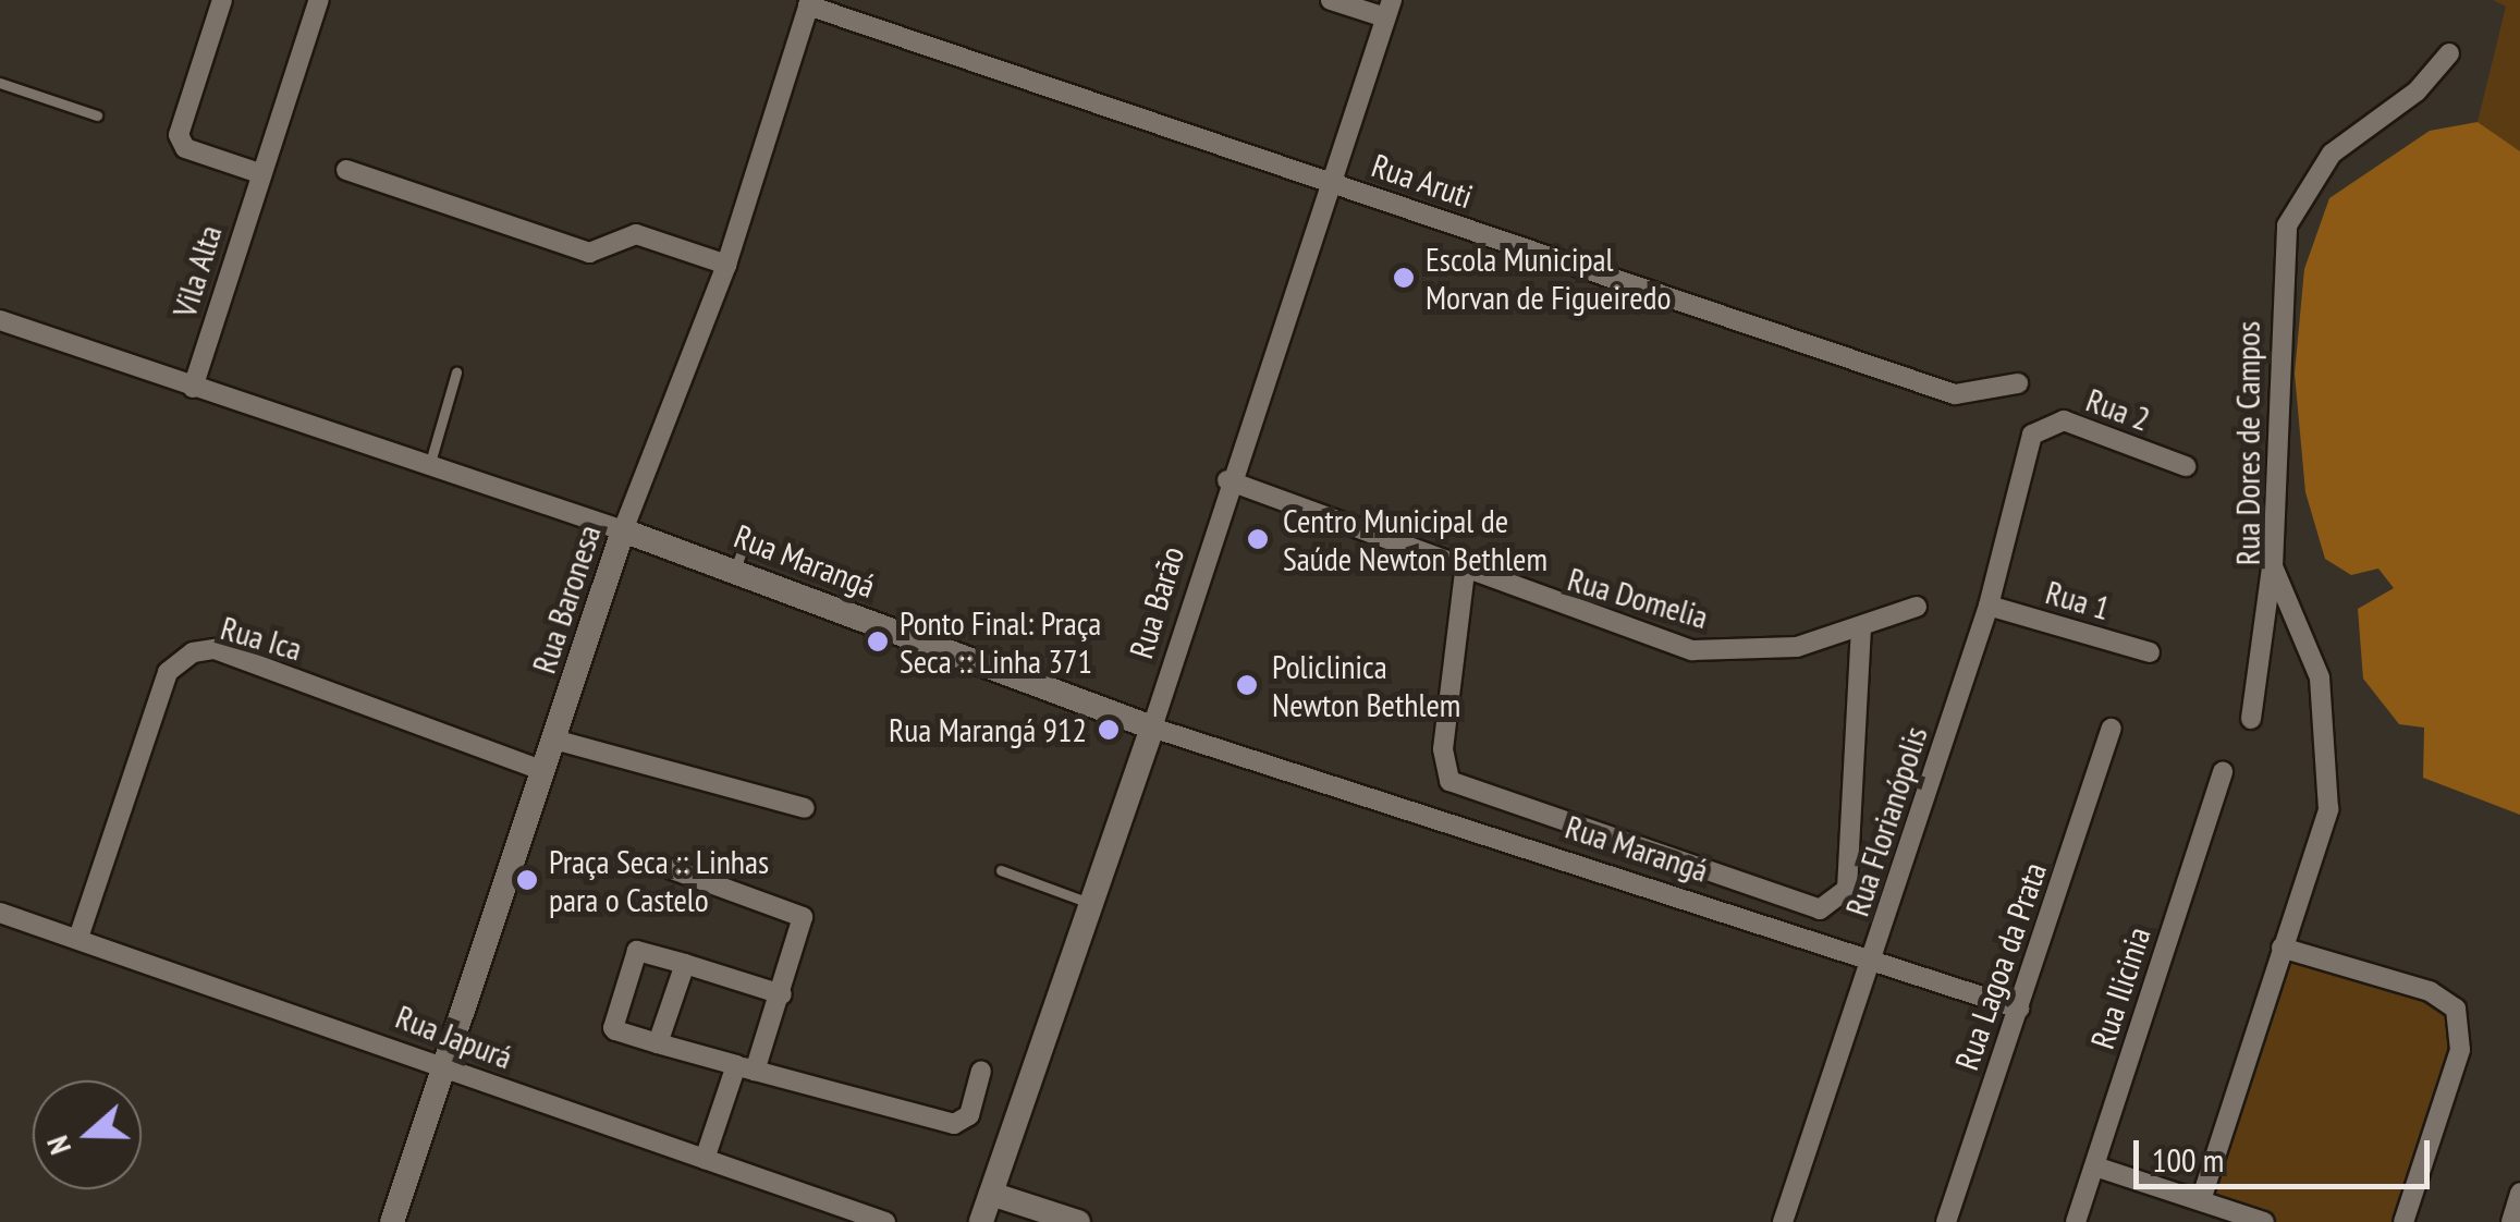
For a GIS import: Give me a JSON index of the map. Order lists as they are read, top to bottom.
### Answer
{
  "streets": {
    "street": [
      "Rua Aruti",
      "Vila Alta",
      "Rua 2",
      "Rua Dores de Campos",
      "Rua Marangá",
      "Rua Domelia",
      "Rua Baronesa",
      "Rua 1",
      "Rua Barão",
      "Rua Ica",
      "Rua Florianópolis",
      "Rua Lagoa da Prata",
      "Rua Ilicinia",
      "Rua Japurá"
    ]
  },
  "crossings": [
    ["Rua Aruti", "Rua Baronesa"],
    ["Rua Aruti", "Rua Barão"],
    ["Vila Alta", "Rua Marangá"],
    ["Rua 2", "Rua Florianópolis"],
    ["Rua Marangá", "Rua Baronesa"],
    ["Rua Marangá", "Rua Barão"],
    ["Rua Marangá", "Rua Florianópolis"],
    ["Rua Marangá", "Rua Lagoa da Prata"],
    ["Rua Domelia", "Rua Barão"],
    ["Rua Baronesa", "Rua Ica"],
    ["Rua Baronesa", "Rua Japurá"],
    ["Rua 1", "Rua Florianópolis"],
    ["Rua Ica", "Rua Japurá"]
  ],
  "places": [
    "Escola Municipal Morvan de Figueiredo",
    "Centro Municipal de Saúde Newton Bethlem",
    "Ponto Final: Praça Seca :: Linha 371",
    "Policlinica Newton Bethlem",
    "Rua Marangá 912",
    "Praça Seca :: Linhas para o Castelo"
  ],
  "scale_bar": "100 m",
  "north": "left"
}
